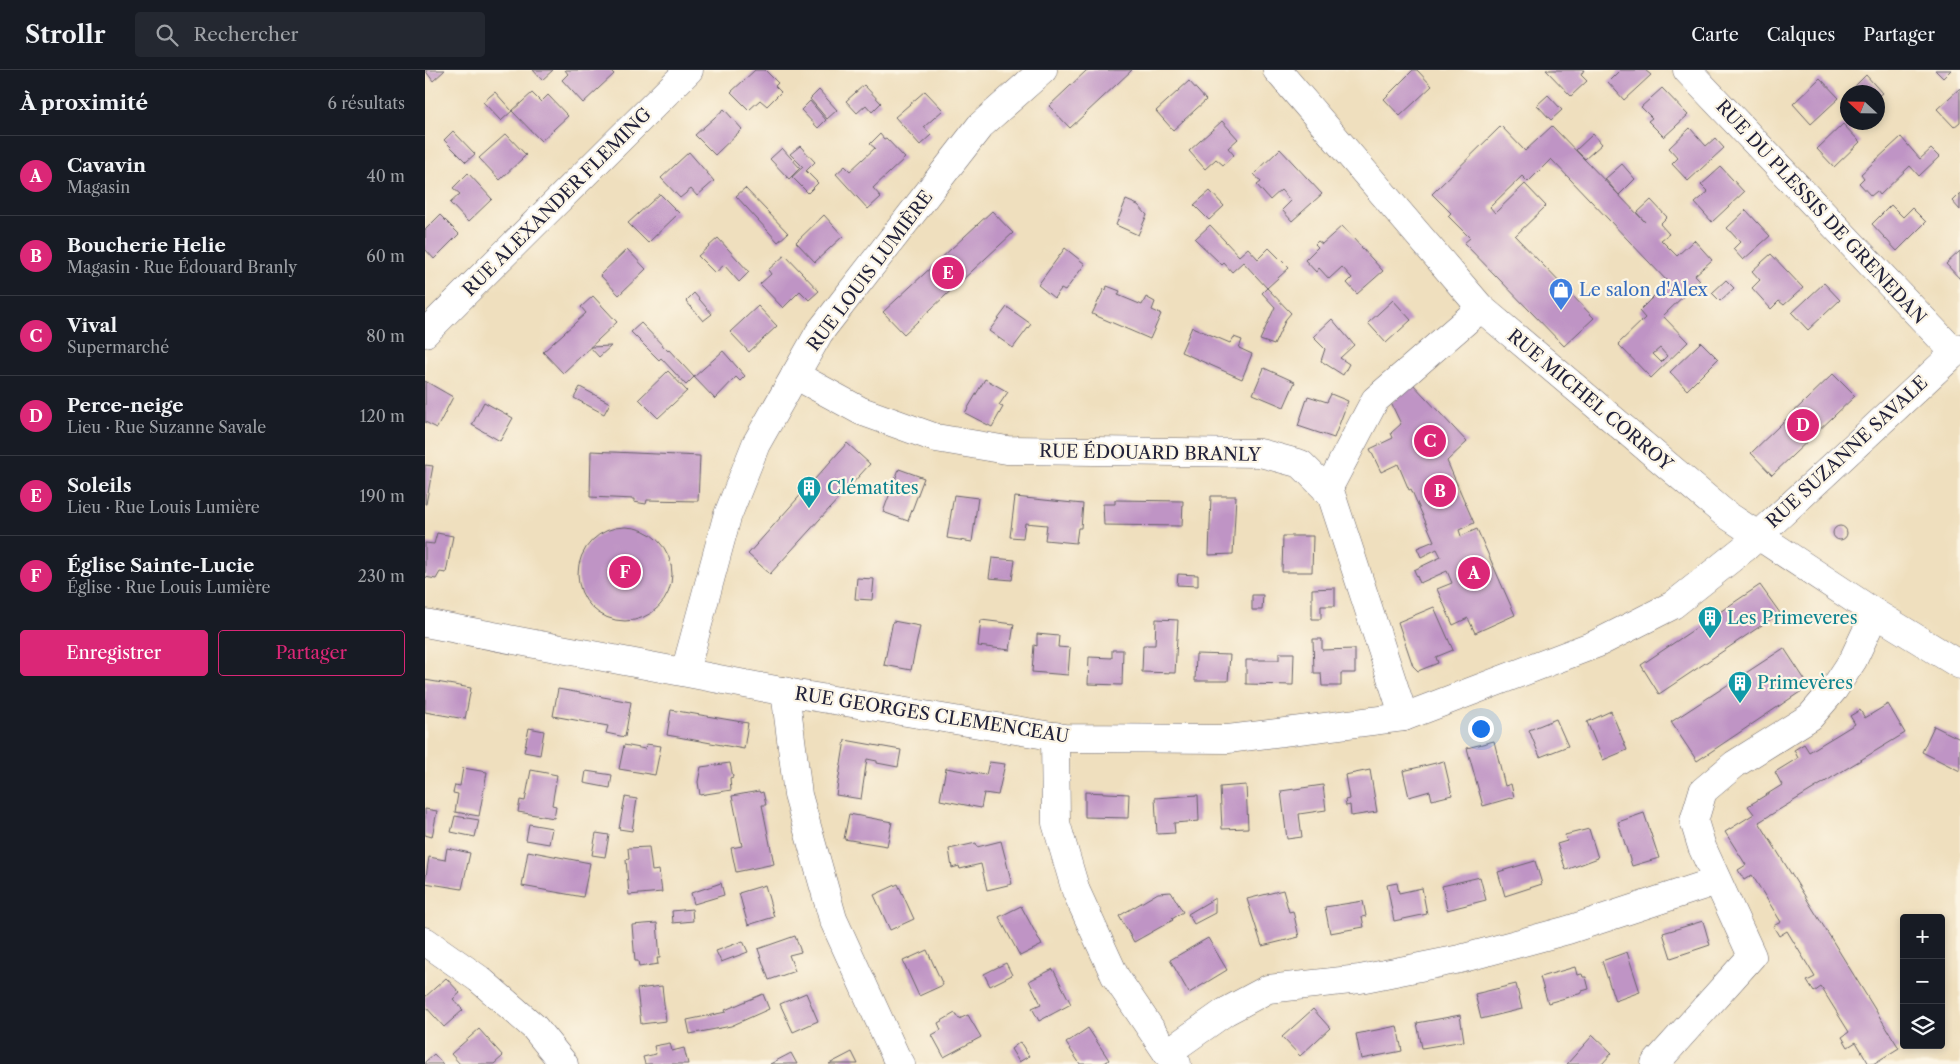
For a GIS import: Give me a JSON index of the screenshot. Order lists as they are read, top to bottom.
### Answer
{
  "streets": {
    "street": [
      "RUE ALEXANDER FLEMING",
      "RUE DU PLESSIS DE GRENEDAN",
      "RUE LOUIS LUMIÈRE",
      "RUE MICHEL CORROY",
      "RUE SUZANNE SAVALE",
      "RUE ÉDOUARD BRANLY",
      "RUE GEORGES CLEMENCEAU"
    ]
  },
  "crossings": [
    ["RUE DU PLESSIS DE GRENEDAN", "RUE SUZANNE SAVALE"],
    ["RUE LOUIS LUMIÈRE", "RUE ÉDOUARD BRANLY"],
    ["RUE LOUIS LUMIÈRE", "RUE GEORGES CLEMENCEAU"],
    ["RUE MICHEL CORROY", "RUE SUZANNE SAVALE"],
    ["RUE MICHEL CORROY", "RUE GEORGES CLEMENCEAU"],
    ["RUE SUZANNE SAVALE", "RUE GEORGES CLEMENCEAU"],
    ["RUE ÉDOUARD BRANLY", "RUE GEORGES CLEMENCEAU"]
  ],
  "places": {
    "shop": ["Le salon d'Alex"],
    "building": ["Clématites", "Les Primeveres", "Primevères"]
  },
  "north": "left",
  "page": {
    "header": "Strollr",
    "search": "Rechercher",
    "nav": ["Carte", "Calques", "Partager"],
    "heading": ["À proximité", "6 résultats"],
    "list": [
      {
        "mark": "A",
        "name": "Cavavin",
        "note": "Magasin",
        "value": "40 m"
      },
      {
        "mark": "B",
        "name": "Boucherie Helie",
        "note": "Magasin · Rue Édouard Branly",
        "value": "60 m"
      },
      {
        "mark": "C",
        "name": "Vival",
        "note": "Supermarché",
        "value": "80 m"
      },
      {
        "mark": "D",
        "name": "Perce-neige",
        "note": "Lieu · Rue Suzanne Savale",
        "value": "120 m"
      },
      {
        "mark": "E",
        "name": "Soleils",
        "note": "Lieu · Rue Louis Lumière",
        "value": "190 m"
      },
      {
        "mark": "F",
        "name": "Église Sainte-Lucie",
        "note": "Église · Rue Louis Lumière",
        "value": "230 m"
      }
    ],
    "pins": [
      "E",
      "D",
      "C",
      "B",
      "F",
      "A"
    ],
    "buttons": ["Enregistrer", "Partager"],
    "map_buttons": ["+", "−"]
  }
}
